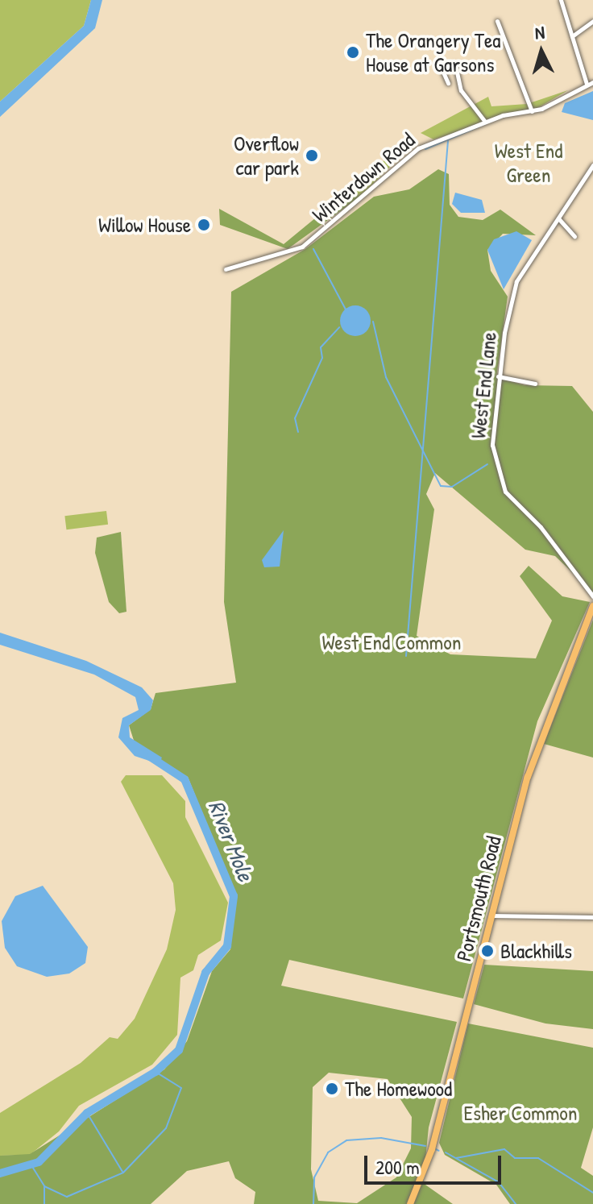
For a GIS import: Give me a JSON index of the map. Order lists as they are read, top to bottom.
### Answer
{
  "streets": {
    "main road": ["Portsmouth Road"],
    "street": ["Winterdown Road", "West End Lane"]
  },
  "water": ["River Mole"],
  "parks": ["West End Green", "West End Common", "Esher Common"],
  "places": [
    "The Orangery Tea House at Garsons",
    "Overflow car park",
    "Willow House",
    "Blackhills",
    "The Homewood"
  ],
  "scale_bar": "200 m",
  "north": "top"
}
